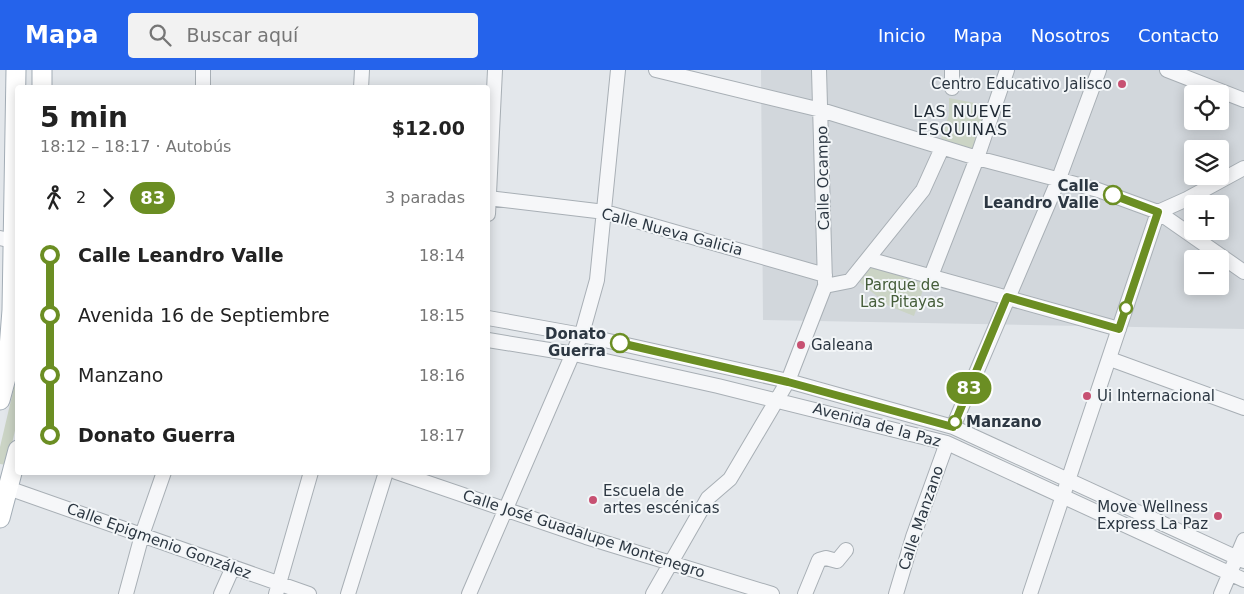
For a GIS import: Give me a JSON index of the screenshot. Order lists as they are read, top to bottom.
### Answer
{
  "streets": {
    "street": [
      "Calle Ocampo",
      "Calle Nueva Galicia",
      "Avenida de la Paz",
      "Calle Manzano",
      "Calle José Guadalupe Montenegro",
      "Calle Epigmenio González"
    ]
  },
  "crossings": [
    ["Calle Ocampo", "Calle Nueva Galicia"],
    ["Avenida de la Paz", "Calle Manzano"]
  ],
  "districts": ["LAS NUEVE ESQUINAS"],
  "parks": ["Parque de Las Pitayas"],
  "places": [
    "Centro Educativo Jalisco",
    "Calle Leandro Valle",
    "Donato Guerra",
    "Galeana",
    "Ui Internacional",
    "Manzano",
    "Escuela de artes escénicas",
    "Move Wellness Express La Paz"
  ],
  "lines": ["bus line 83"],
  "page": {
    "header": "Mapa",
    "search": "Buscar aquí",
    "nav": [
      "Inicio",
      "Mapa",
      "Nosotros",
      "Contacto"
    ],
    "on_map": "83",
    "map_buttons": ["+", "−"],
    "heading": ["5 min", "18:12 – 18:17 · Autobús", "$12.00"],
    "legs": ["2", "83", "3 paradas"],
    "list": [
      {
        "name": "Calle Leandro Valle",
        "value": "18:14"
      },
      {
        "name": "Avenida 16 de Septiembre",
        "value": "18:15"
      },
      {
        "name": "Manzano",
        "value": "18:16"
      },
      {
        "name": "Donato Guerra",
        "value": "18:17"
      }
    ]
  }
}
